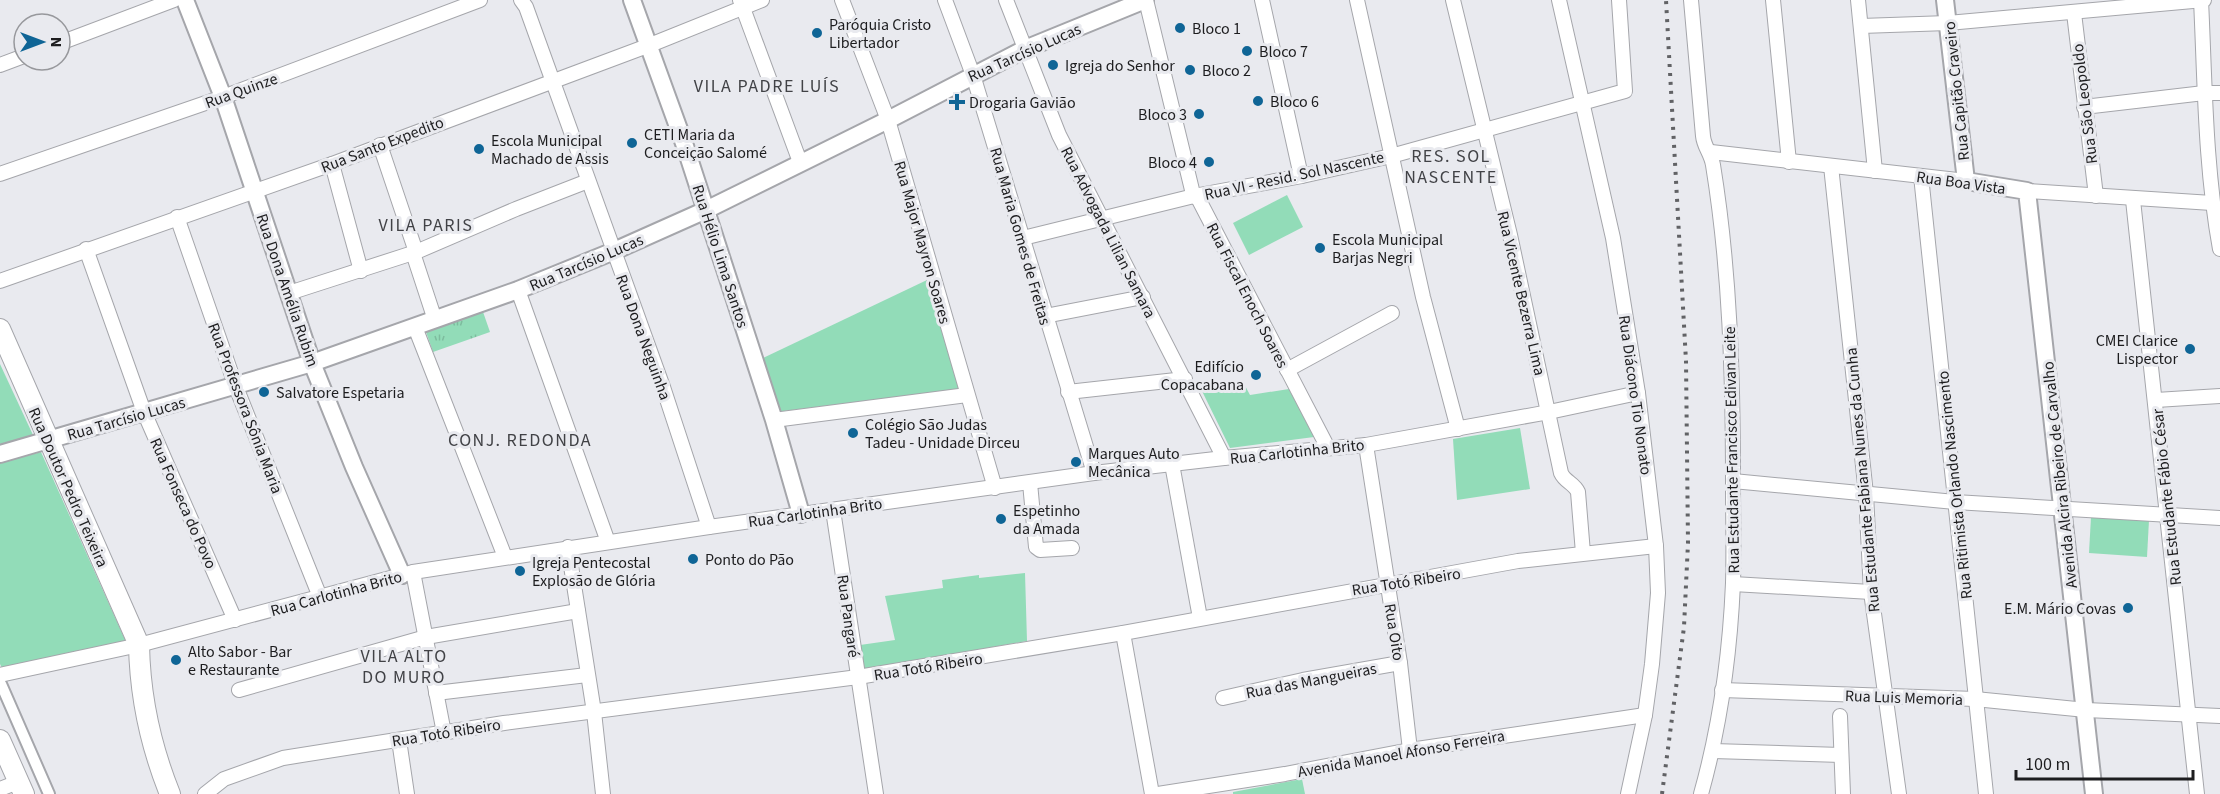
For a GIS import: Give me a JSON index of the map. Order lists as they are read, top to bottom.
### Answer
{
  "streets": {
    "main road": ["Rua Doutor Pedro Teixeira"],
    "street": [
      "Rua Tarcísio Lucas",
      "Rua Quinze",
      "Rua Capitão Craveiro",
      "Rua São Leopoldo",
      "Rua Santo Expedito",
      "Rua VI - Resid. Sol Nascente",
      "Rua Boa Vista",
      "Rua Advogada Lilian Samara",
      "Rua Maria Gomes de Freitas",
      "Rua Major Mayron Soares",
      "Rua Hélio Lima Santos",
      "Rua Dona Amélia Rubim",
      "Rua Vicente Bezerra Lima",
      "Rua Fiscal Enoch Soares",
      "Rua Dona Neguinha",
      "Rua Diácono Tio Nonato",
      "Rua Professora Sônia Maria",
      "Rua Estudante Francisco Edivan Leite",
      "Rua Carlotinha Brito",
      "Avenida Alcira Ribeiro de Carvalho",
      "Rua Estudante Fabiana Nunes da Cunha",
      "Rua Ritimista Orlando Nascimento",
      "Rua Estudante Fábio César",
      "Rua Fonseca do Povo",
      "Rua Totó Ribeiro",
      "Rua Pangaré",
      "Rua Oito",
      "Rua das Mangueiras",
      "Rua Luis Memoria",
      "Avenida Manoel Afonso Ferreira"
    ]
  },
  "crossings": [
    ["Rua Tarcísio Lucas", "Rua Advogada Lilian Samara"],
    ["Rua Tarcísio Lucas", "Rua Maria Gomes de Freitas"],
    ["Rua Tarcísio Lucas", "Rua Major Mayron Soares"],
    ["Rua Tarcísio Lucas", "Rua Hélio Lima Santos"],
    ["Rua Tarcísio Lucas", "Rua Dona Amélia Rubim"],
    ["Rua Tarcísio Lucas", "Rua Fiscal Enoch Soares"],
    ["Rua Tarcísio Lucas", "Rua Dona Neguinha"],
    ["Rua Tarcísio Lucas", "Rua Professora Sônia Maria"],
    ["Rua Tarcísio Lucas", "Rua Doutor Pedro Teixeira"],
    ["Rua Tarcísio Lucas", "Rua Fonseca do Povo"],
    ["Rua Quinze", "Rua Dona Amélia Rubim"],
    ["Rua Capitão Craveiro", "Rua Boa Vista"],
    ["Rua São Leopoldo", "Rua Boa Vista"],
    ["Rua Santo Expedito", "Rua Hélio Lima Santos"],
    ["Rua Santo Expedito", "Rua Dona Amélia Rubim"],
    ["Rua Santo Expedito", "Rua Dona Neguinha"],
    ["Rua Santo Expedito", "Rua Professora Sônia Maria"],
    ["Rua Santo Expedito", "Rua Fonseca do Povo"],
    ["Rua VI - Resid. Sol Nascente", "Rua Advogada Lilian Samara"],
    ["Rua VI - Resid. Sol Nascente", "Rua Maria Gomes de Freitas"],
    ["Rua VI - Resid. Sol Nascente", "Rua Vicente Bezerra Lima"],
    ["Rua VI - Resid. Sol Nascente", "Rua Fiscal Enoch Soares"],
    ["Rua VI - Resid. Sol Nascente", "Rua Diácono Tio Nonato"],
    ["Rua Boa Vista", "Rua Estudante Francisco Edivan Leite"],
    ["Rua Boa Vista", "Avenida Alcira Ribeiro de Carvalho"],
    ["Rua Boa Vista", "Rua Estudante Fabiana Nunes da Cunha"],
    ["Rua Boa Vista", "Rua Ritimista Orlando Nascimento"],
    ["Rua Boa Vista", "Rua Estudante Fábio César"],
    ["Rua Advogada Lilian Samara", "Rua Carlotinha Brito"],
    ["Rua Maria Gomes de Freitas", "Rua Carlotinha Brito"],
    ["Rua Major Mayron Soares", "Rua Carlotinha Brito"],
    ["Rua Hélio Lima Santos", "Rua Carlotinha Brito"],
    ["Rua Dona Amélia Rubim", "Rua Carlotinha Brito"],
    ["Rua Vicente Bezerra Lima", "Rua Carlotinha Brito"],
    ["Rua Vicente Bezerra Lima", "Rua Totó Ribeiro"],
    ["Rua Fiscal Enoch Soares", "Rua Carlotinha Brito"],
    ["Rua Dona Neguinha", "Rua Carlotinha Brito"],
    ["Rua Diácono Tio Nonato", "Rua Carlotinha Brito"],
    ["Rua Diácono Tio Nonato", "Rua Totó Ribeiro"],
    ["Rua Diácono Tio Nonato", "Avenida Manoel Afonso Ferreira"],
    ["Rua Professora Sônia Maria", "Rua Carlotinha Brito"],
    ["Rua Estudante Francisco Edivan Leite", "Rua Luis Memoria"],
    ["Rua Carlotinha Brito", "Rua Doutor Pedro Teixeira"],
    ["Rua Carlotinha Brito", "Rua Fonseca do Povo"],
    ["Rua Carlotinha Brito", "Rua Pangaré"],
    ["Rua Carlotinha Brito", "Rua Oito"],
    ["Avenida Alcira Ribeiro de Carvalho", "Rua Luis Memoria"],
    ["Rua Estudante Fabiana Nunes da Cunha", "Rua Luis Memoria"],
    ["Rua Ritimista Orlando Nascimento", "Rua Luis Memoria"],
    ["Rua Estudante Fábio César", "Rua Luis Memoria"],
    ["Rua Totó Ribeiro", "Rua Pangaré"],
    ["Rua Totó Ribeiro", "Rua Oito"],
    ["Rua Oito", "Rua das Mangueiras"],
    ["Rua Oito", "Avenida Manoel Afonso Ferreira"]
  ],
  "districts": [
    "VILA PADRE LUÍS",
    "RES. SOL NASCENTE",
    "VILA PARIS",
    "CONJ. REDONDA",
    "VILA ALTO DO MURO"
  ],
  "places": {
    "other": [
      "Bloco 1",
      "Paróquia Cristo Libertador",
      "Bloco 7",
      "Igreja do Senhor",
      "Bloco 2",
      "Bloco 6",
      "Bloco 3",
      "CETI Maria da Conceição Salomé",
      "Escola Municipal Machado de Assis",
      "Bloco 4",
      "Escola Municipal Barjas Negri",
      "CMEI Clarice Lispector",
      "Edifício Copacabana",
      "Salvatore Espetaria",
      "Colégio São Judas Tadeu - Unidade Dirceu",
      "Marques Auto Mecânica",
      "Espetinho da Amada",
      "Ponto do Pão",
      "Igreja Pentecostal Explosão de Glória",
      "E.M. Mário Covas",
      "Alto Sabor - Bar e Restaurante"
    ],
    "health": ["Drogaria Gavião"]
  },
  "scale_bar": "100 m",
  "north": "right"
}
